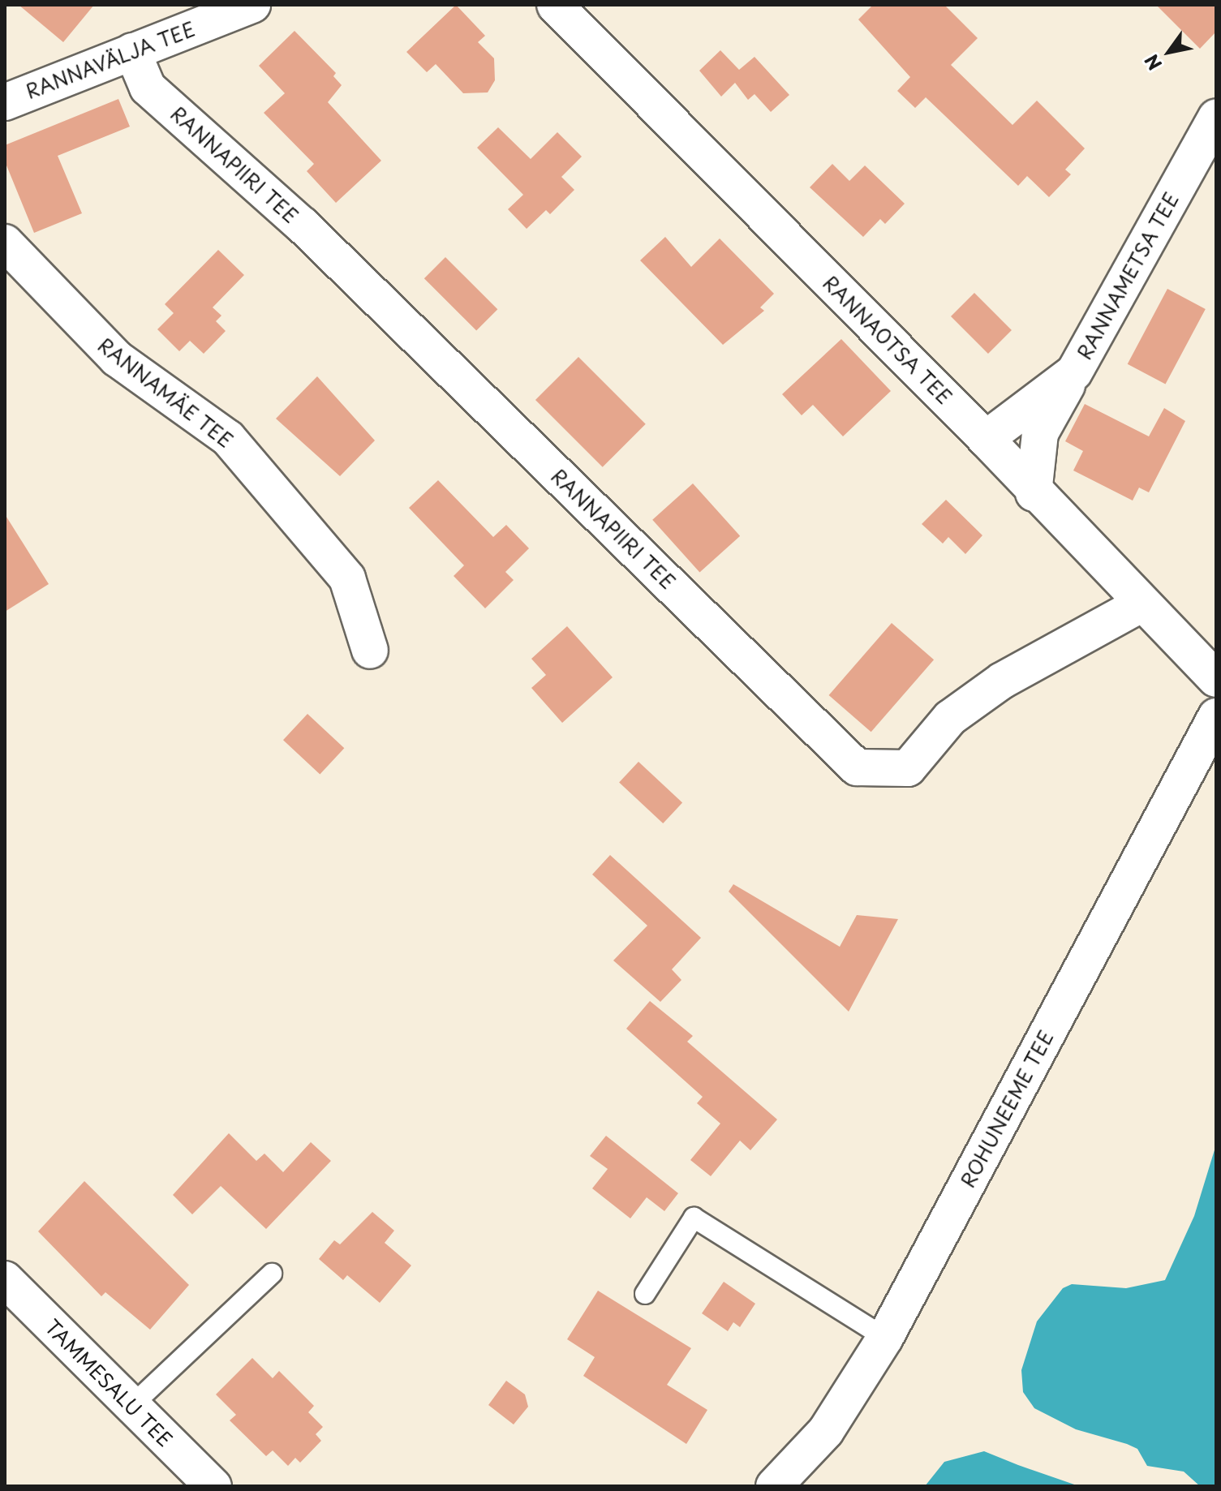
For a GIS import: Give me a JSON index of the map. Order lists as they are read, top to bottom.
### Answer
{
  "streets": {
    "street": [
      "RANNAVÄLJA TEE",
      "RANNAPIIRI TEE",
      "RANNAMETSA TEE",
      "RANNAOTSA TEE",
      "RANNAMÄE TEE",
      "ROHUNEEME TEE",
      "TAMMESALU TEE"
    ]
  },
  "crossings": [
    ["RANNAVÄLJA TEE", "RANNAPIIRI TEE"],
    ["RANNAPIIRI TEE", "RANNAOTSA TEE"],
    ["RANNAMETSA TEE", "RANNAOTSA TEE"]
  ],
  "north": "bottom left"
}
